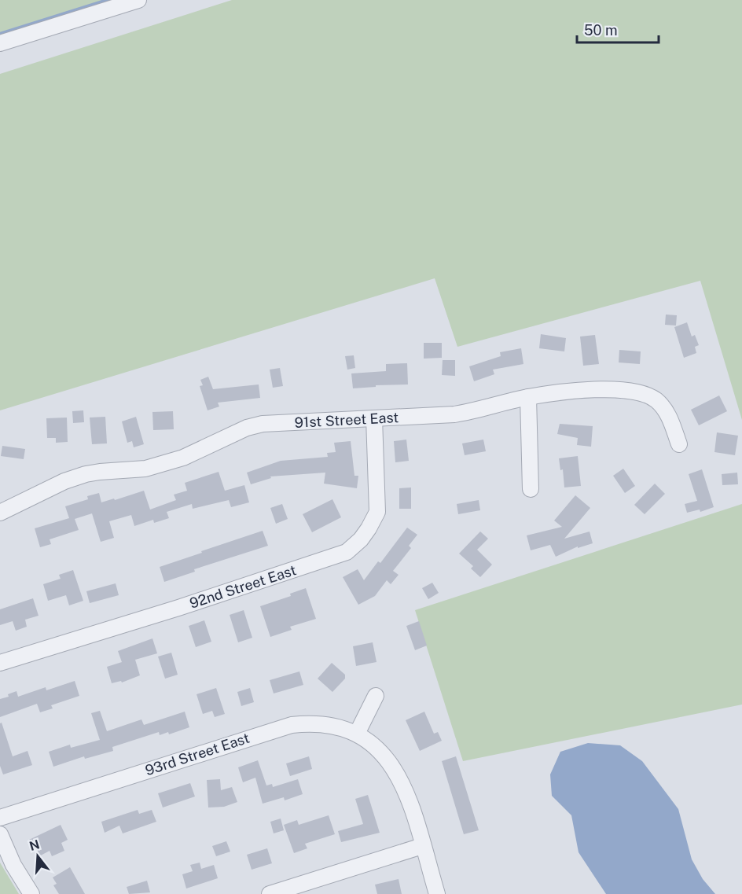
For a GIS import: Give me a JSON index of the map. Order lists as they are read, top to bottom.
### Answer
{
  "streets": {
    "street": ["91st Street East", "92nd Street East", "93rd Street East"]
  },
  "crossings": [
    ["91st Street East", "92nd Street East"]
  ],
  "scale_bar": "50 m",
  "north": "top"
}
